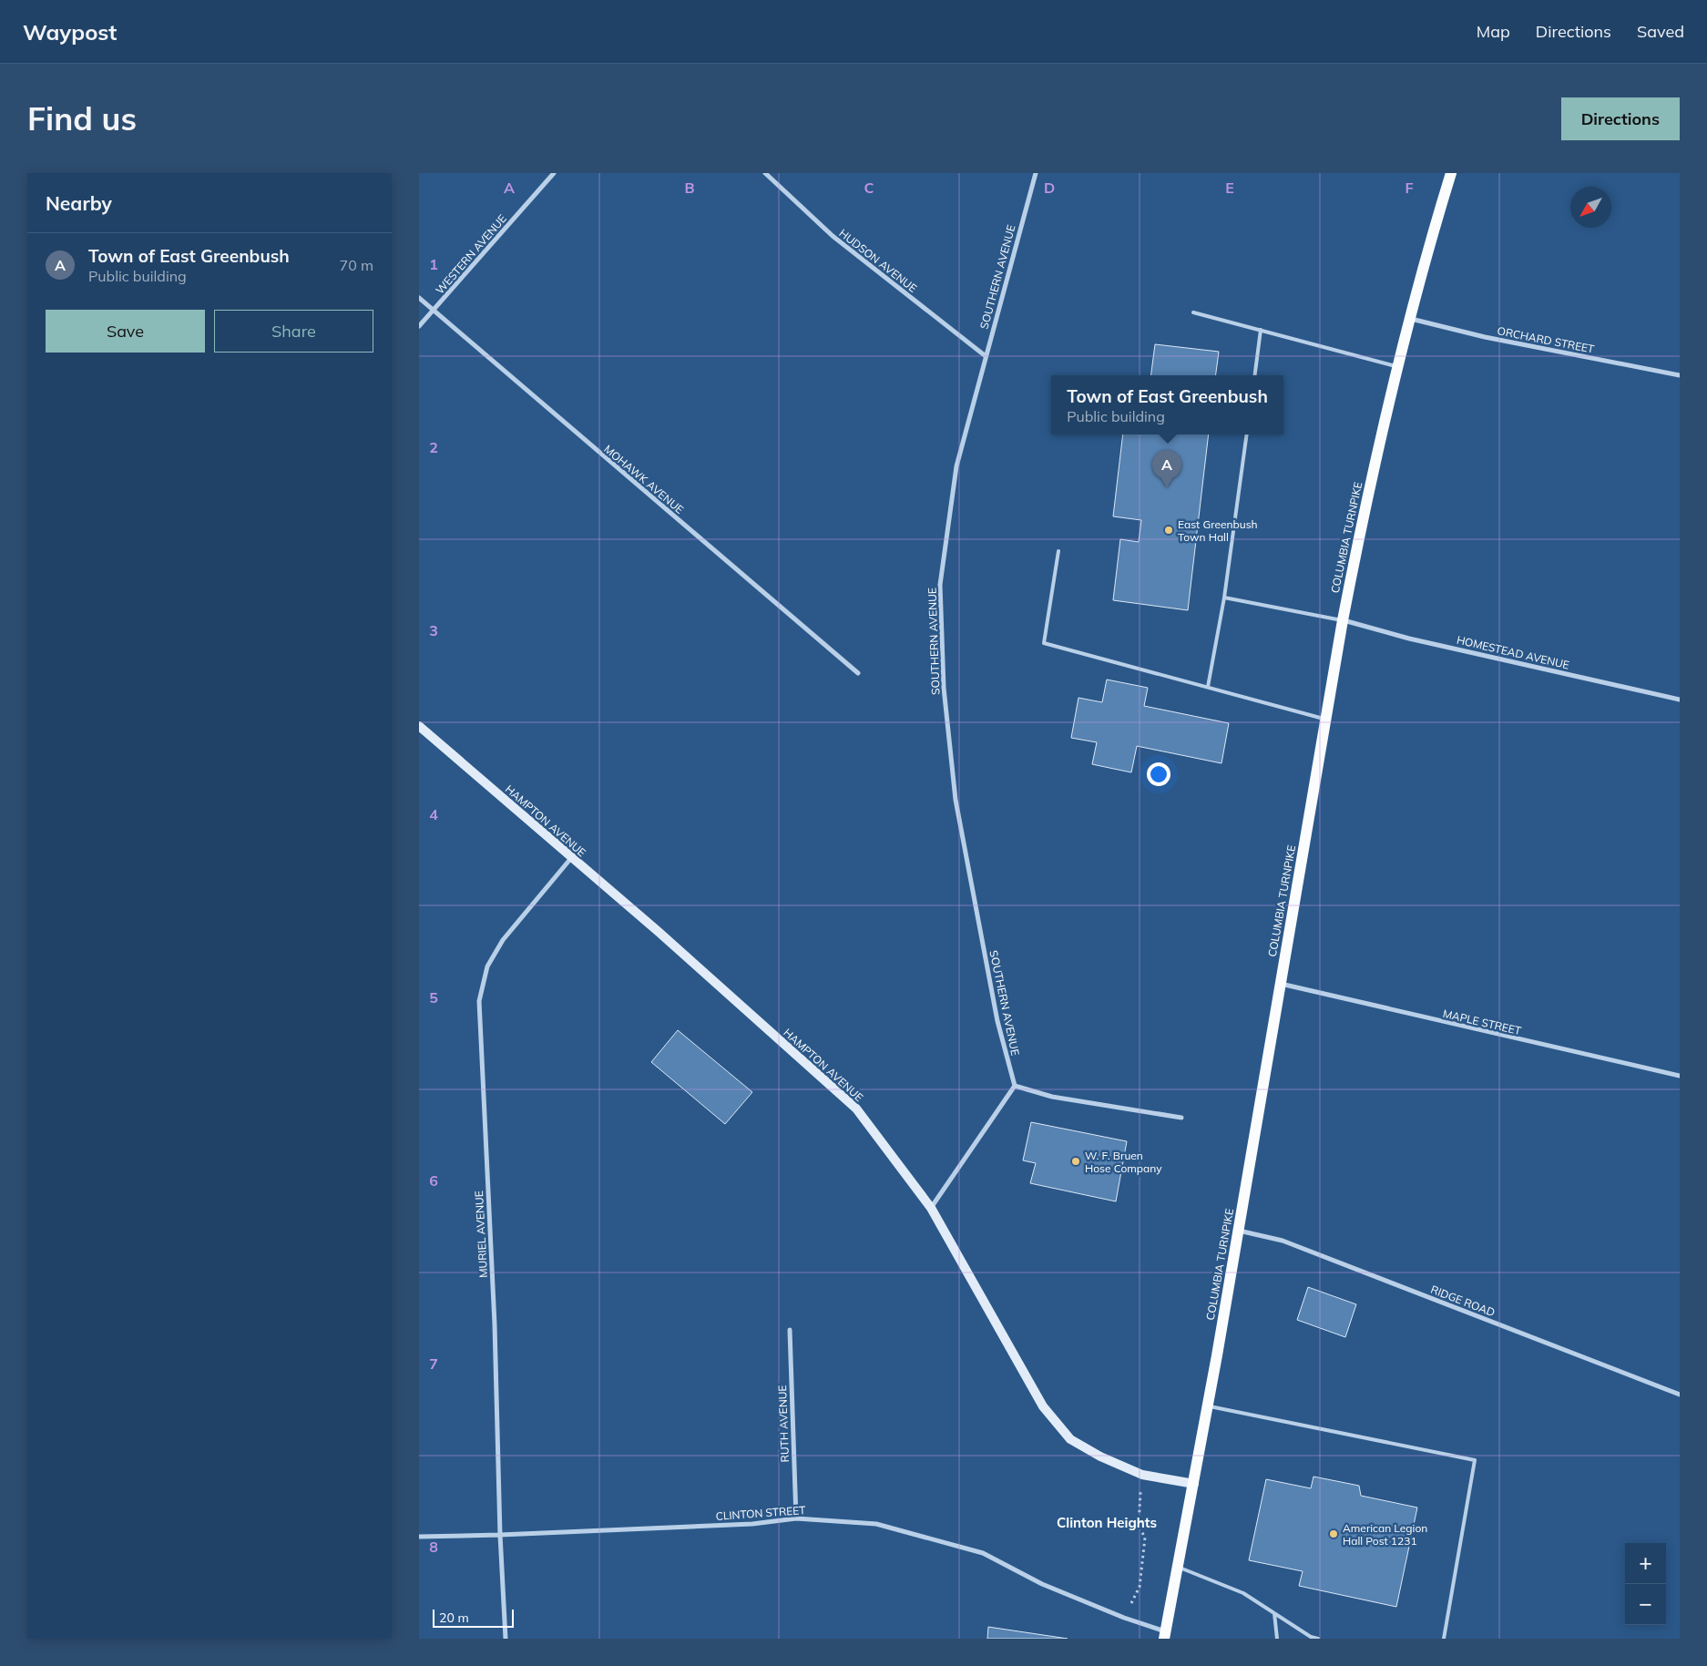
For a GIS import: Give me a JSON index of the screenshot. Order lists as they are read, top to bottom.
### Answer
{
  "streets": {
    "main road": ["COLUMBIA TURNPIKE"],
    "street": [
      "WESTERN AVENUE",
      "HUDSON AVENUE",
      "SOUTHERN AVENUE",
      "ORCHARD STREET",
      "MOHAWK AVENUE",
      "HOMESTEAD AVENUE",
      "HAMPTON AVENUE",
      "MAPLE STREET",
      "MURIEL AVENUE",
      "RIDGE ROAD",
      "RUTH AVENUE",
      "CLINTON STREET"
    ]
  },
  "crossings": [
    ["WESTERN AVENUE", "MOHAWK AVENUE"],
    ["HUDSON AVENUE", "SOUTHERN AVENUE"],
    ["ORCHARD STREET", "COLUMBIA TURNPIKE"],
    ["COLUMBIA TURNPIKE", "HOMESTEAD AVENUE"],
    ["COLUMBIA TURNPIKE", "HAMPTON AVENUE"],
    ["COLUMBIA TURNPIKE", "MAPLE STREET"],
    ["COLUMBIA TURNPIKE", "RIDGE ROAD"],
    ["COLUMBIA TURNPIKE", "CLINTON STREET"],
    ["HAMPTON AVENUE", "MURIEL AVENUE"],
    ["MURIEL AVENUE", "CLINTON STREET"],
    ["RUTH AVENUE", "CLINTON STREET"]
  ],
  "districts": ["Clinton Heights"],
  "places": ["East Greenbush Town Hall", "W. F. Bruen Hose Company", "American Legion Hall Post 1231"],
  "scale_bar": "20 m",
  "north": "bottom left",
  "page": {
    "header": "Waypost",
    "nav": ["Map", "Directions", "Saved"],
    "buttons": [
      "Directions",
      ["Save", "Share"]
    ],
    "title": "Find us",
    "heading": "Nearby",
    "list": [
      {
        "mark": "A",
        "name": "Town of East Greenbush",
        "note": "Public building",
        "value": "70 m"
      }
    ],
    "popup": ["Town of East Greenbush", "Public building"],
    "pins": "A",
    "map_buttons": ["+", "−"],
    "scale": "20 m"
  },
  "grid": {
    "columns": [
      "A",
      "B",
      "C",
      "D",
      "E",
      "F"
    ],
    "rows": [
      "1",
      "2",
      "3",
      "4",
      "5",
      "6",
      "7",
      "8"
    ]
  }
}
